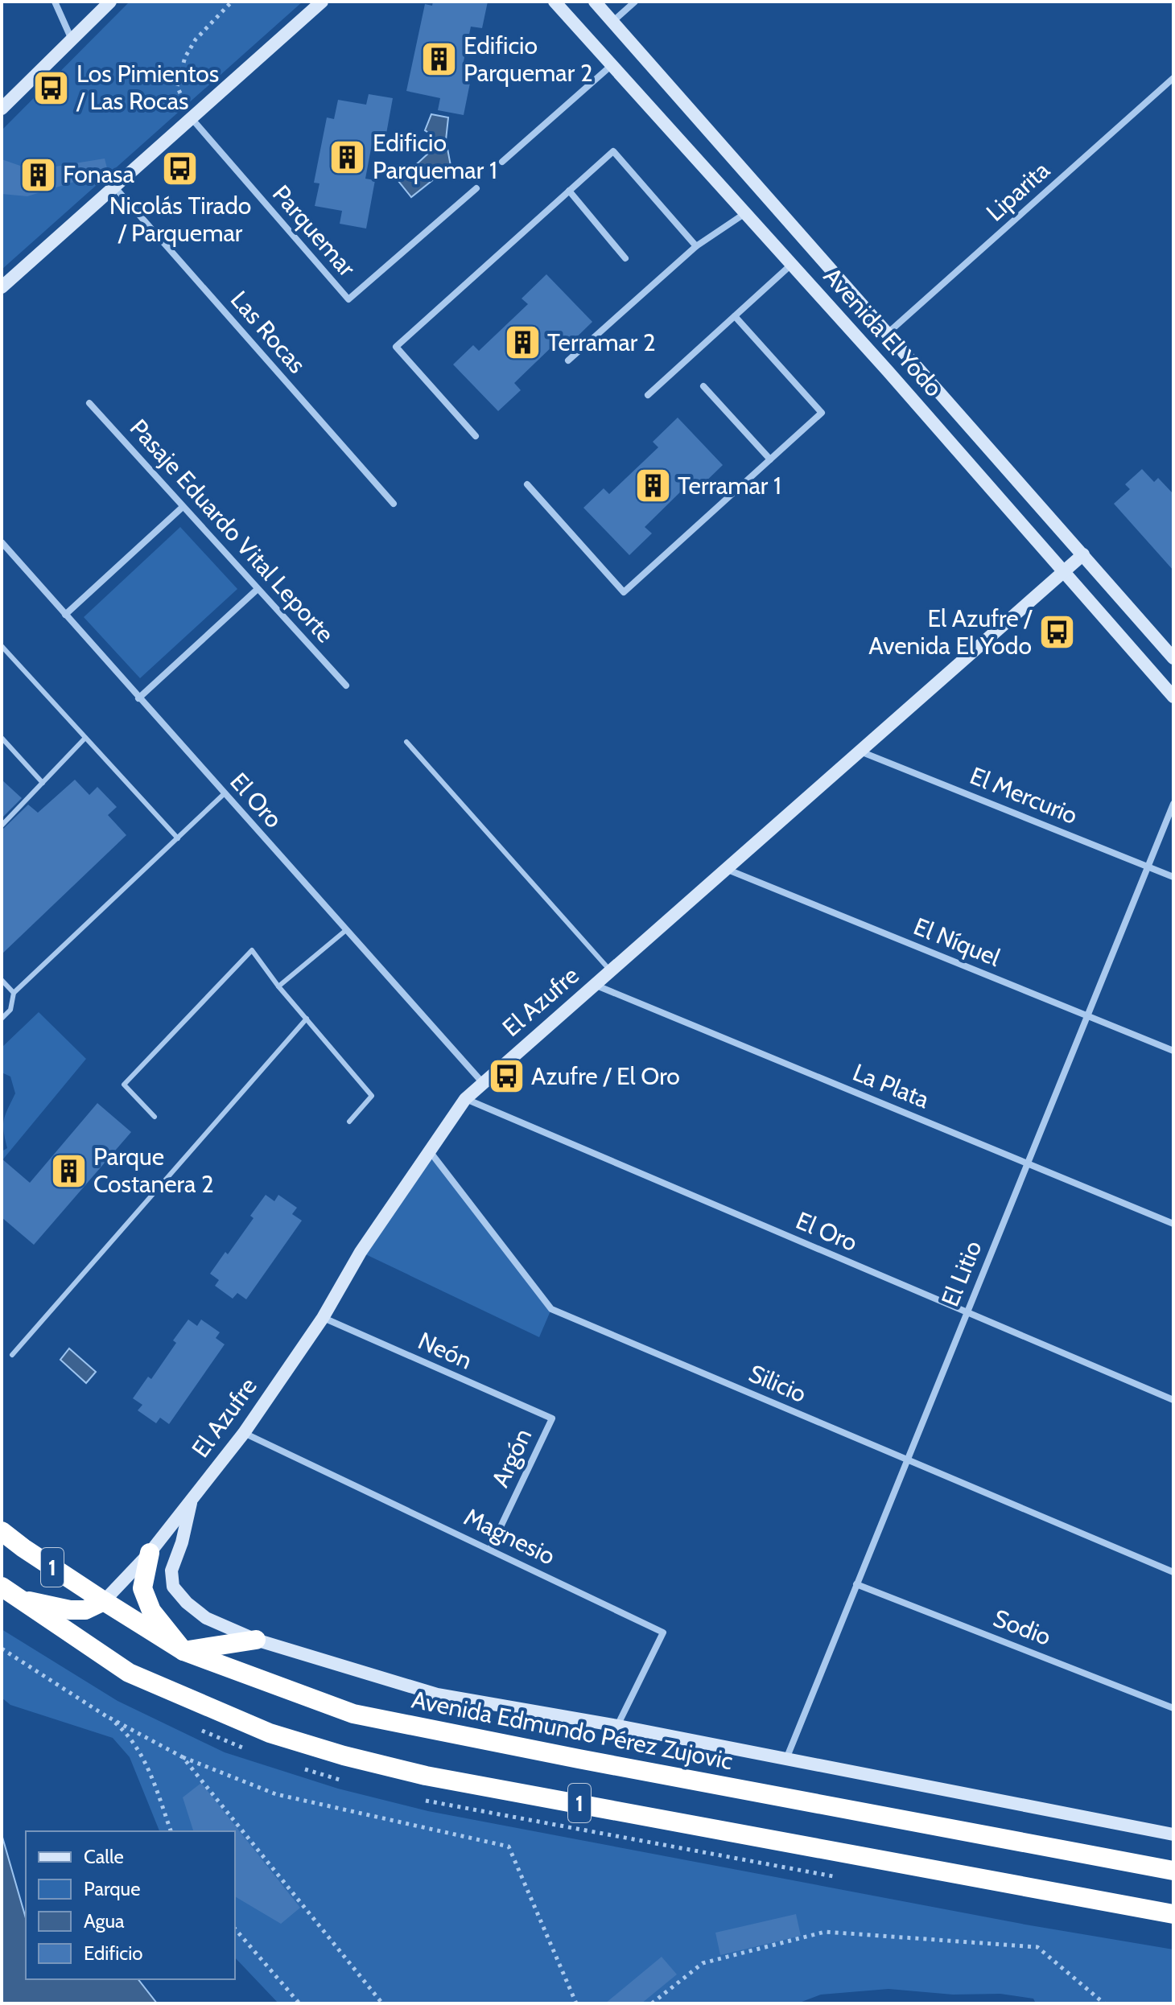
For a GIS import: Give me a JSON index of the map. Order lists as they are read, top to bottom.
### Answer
{
  "streets": {
    "highway": ["1", "Avenida Edmundo Pérez Zujovic"],
    "street": [
      "Liparita",
      "Parquemar",
      "Las Rocas",
      "Avenida El Yodo",
      "Pasaje Eduardo Vital Leporte",
      "El Mercurio",
      "El Oro",
      "El Níquel",
      "El Azufre",
      "La Plata",
      "El Litio",
      "Neón",
      "Silicio",
      "Argón",
      "Magnesio",
      "Sodio"
    ]
  },
  "crossings": [
    ["Liparita", "Avenida El Yodo"],
    ["Avenida El Yodo", "El Azufre"],
    ["El Mercurio", "El Azufre"],
    ["El Mercurio", "El Litio"],
    ["El Oro", "El Azufre"],
    ["El Oro", "El Litio"],
    ["El Níquel", "El Azufre"],
    ["El Níquel", "El Litio"],
    ["El Azufre", "La Plata"],
    ["El Azufre", "Neón"],
    ["El Azufre", "Silicio"],
    ["El Azufre", "Magnesio"],
    ["El Azufre", "Avenida Edmundo Pérez Zujovic"],
    ["La Plata", "El Litio"],
    ["El Litio", "Silicio"],
    ["El Litio", "Sodio"],
    ["El Litio", "Avenida Edmundo Pérez Zujovic"],
    ["Neón", "Argón"],
    ["Argón", "Magnesio"],
    ["Magnesio", "Avenida Edmundo Pérez Zujovic"]
  ],
  "places": {
    "building": [
      "Edificio Parquemar 2",
      "Edificio Parquemar 1",
      "Fonasa",
      "Terramar 2",
      "Terramar 1",
      "Parque Costanera 2"
    ],
    "bus stop": [
      "Los Pimientos / Las Rocas",
      "Nicolás Tirado / Parquemar",
      "El Azufre / Avenida El Yodo",
      "Azufre / El Oro"
    ]
  },
  "legend": [
    "Calle",
    "Parque",
    "Agua",
    "Edificio"
  ]
}
